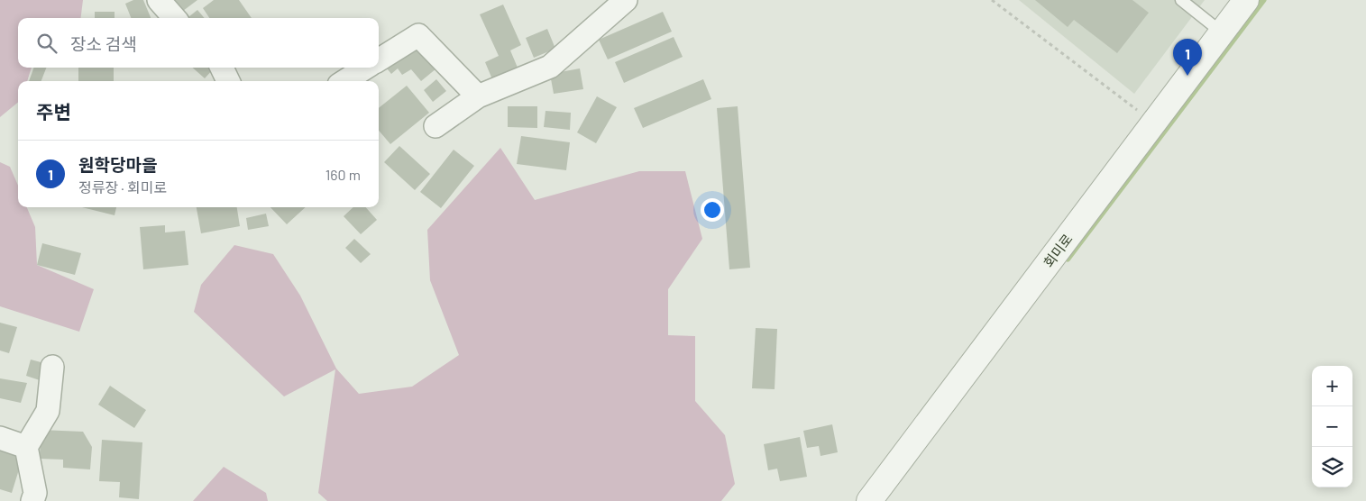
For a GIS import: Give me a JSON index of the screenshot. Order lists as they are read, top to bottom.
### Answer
{
  "streets": {
    "street": ["회미로"]
  },
  "page": {
    "search": "장소 검색",
    "pins": "1",
    "heading": "주변",
    "list": [
      {
        "mark": "1",
        "name": "원학당마을",
        "note": "정류장 · 회미로",
        "value": "160 m"
      }
    ],
    "map_buttons": ["+", "−"]
  }
}
